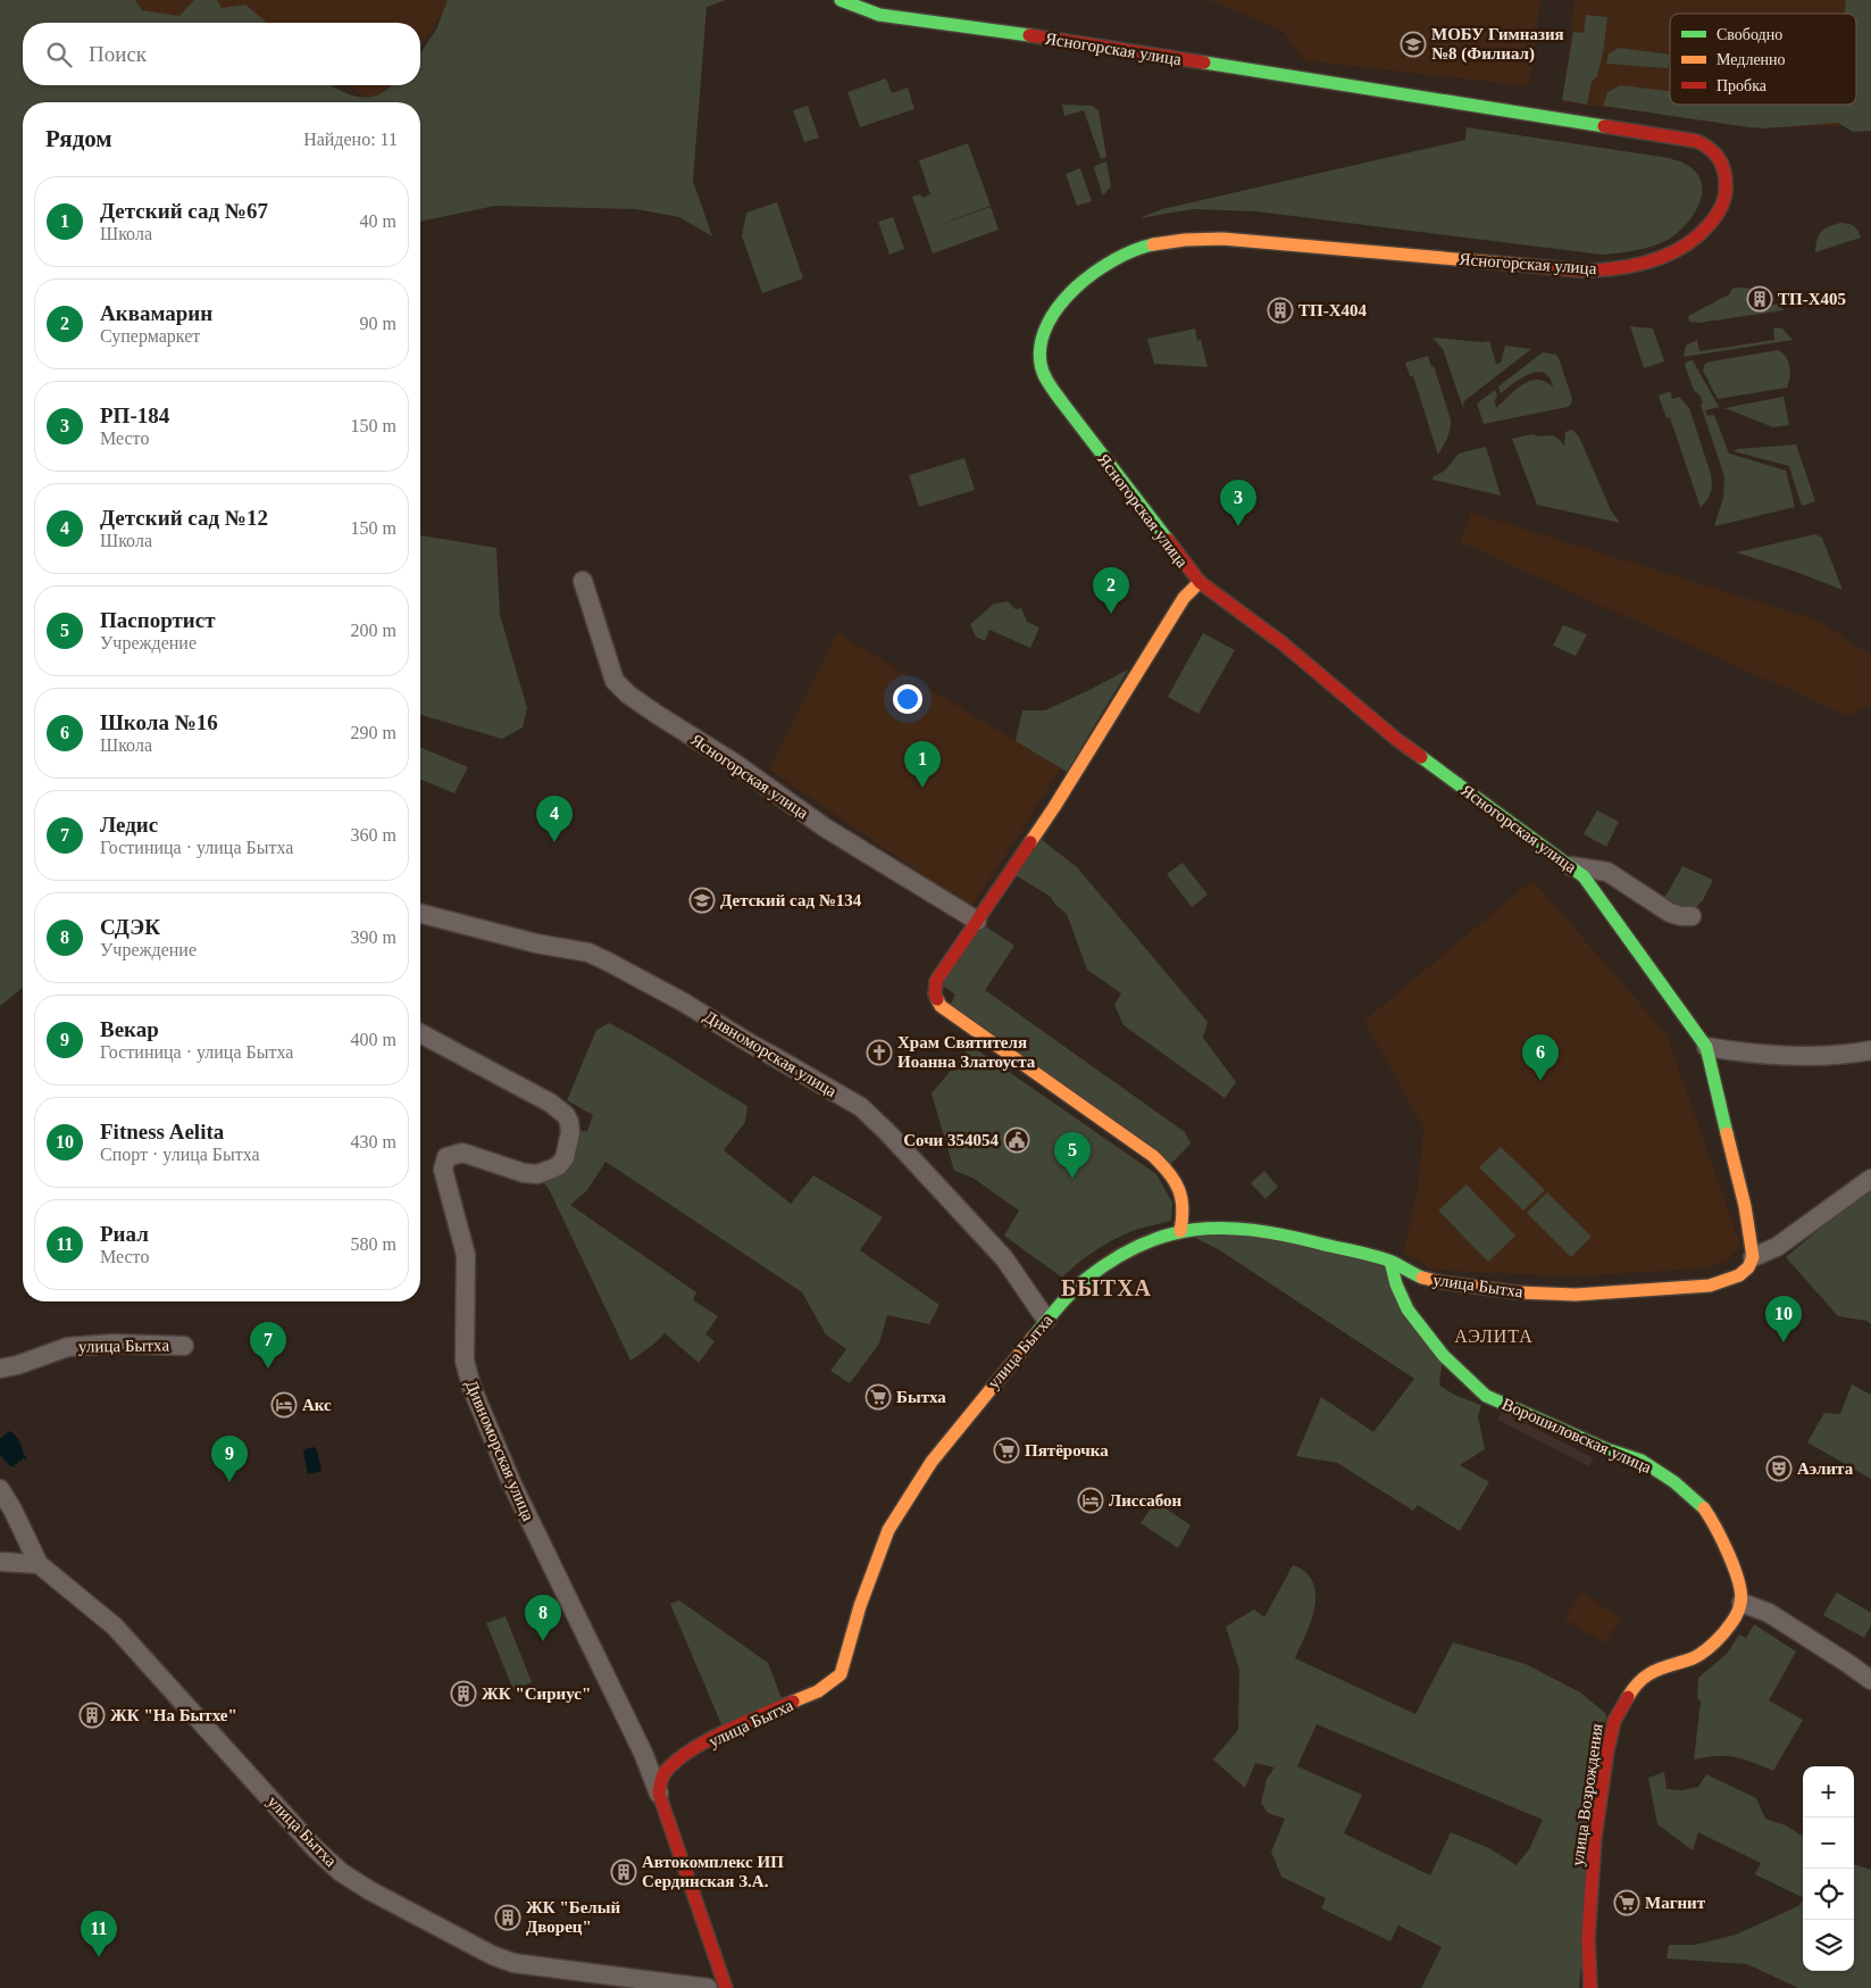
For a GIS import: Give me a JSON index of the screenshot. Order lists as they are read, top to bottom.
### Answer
{
  "streets": {
    "street": [
      "Ясногорская улица",
      "Дивноморская улица",
      "улица Бытха",
      "Ворошиловская улица",
      "улица Возрождения"
    ]
  },
  "crossings": [
    ["Ясногорская улица", "улица Бытха"],
    ["Дивноморская улица", "улица Бытха"],
    ["улица Бытха", "Ворошиловская улица"],
    ["Ворошиловская улица", "улица Возрождения"]
  ],
  "districts": ["БЫТХА", "АЭЛИТА"],
  "places": {
    "school or university": ["МОБУ Гимназия №8 (Филиал)", "Детский сад №134"],
    "building": [
      "ТП-Х405",
      "ТП-Х404",
      "ЖК \"Сириус\"",
      "ЖК \"На Бытхе\"",
      "Автокомплекс ИП Сердинская З.А.",
      "ЖК \"Белый Дворец\""
    ],
    "church": ["Храм Святителя Иоанна Златоуста"],
    "public building": ["Сочи 354054"],
    "supermarket": ["Бытха", "Пятёрочка", "Магнит"],
    "hotel": ["Акс", "Лиссабон"],
    "theatre": ["Аэлита"]
  },
  "legend": ["Свободно", "Медленно", "Пробка"],
  "page": {
    "search": "Поиск",
    "heading": ["Рядом", "Найдено: 11"],
    "list": [
      {
        "mark": "1",
        "name": "Детский сад №67",
        "note": "Школа",
        "value": "40 m"
      },
      {
        "mark": "2",
        "name": "Аквамарин",
        "note": "Супермаркет",
        "value": "90 m"
      },
      {
        "mark": "3",
        "name": "РП-184",
        "note": "Место",
        "value": "150 m"
      },
      {
        "mark": "4",
        "name": "Детский сад №12",
        "note": "Школа",
        "value": "150 m"
      },
      {
        "mark": "5",
        "name": "Паспортист",
        "note": "Учреждение",
        "value": "200 m"
      },
      {
        "mark": "6",
        "name": "Школа №16",
        "note": "Школа",
        "value": "290 m"
      },
      {
        "mark": "7",
        "name": "Ледис",
        "note": "Гостиница · улица Бытха",
        "value": "360 m"
      },
      {
        "mark": "8",
        "name": "СДЭК",
        "note": "Учреждение",
        "value": "390 m"
      },
      {
        "mark": "9",
        "name": "Векар",
        "note": "Гостиница · улица Бытха",
        "value": "400 m"
      },
      {
        "mark": "10",
        "name": "Fitness Aelita",
        "note": "Спорт · улица Бытха",
        "value": "430 m"
      },
      {
        "mark": "11",
        "name": "Риал",
        "note": "Место",
        "value": "580 m"
      }
    ],
    "pins": [
      "3",
      "2",
      "1",
      "4",
      "6",
      "5",
      "10",
      "7",
      "9",
      "8",
      "11"
    ],
    "map_buttons": ["+", "−"]
  }
}
